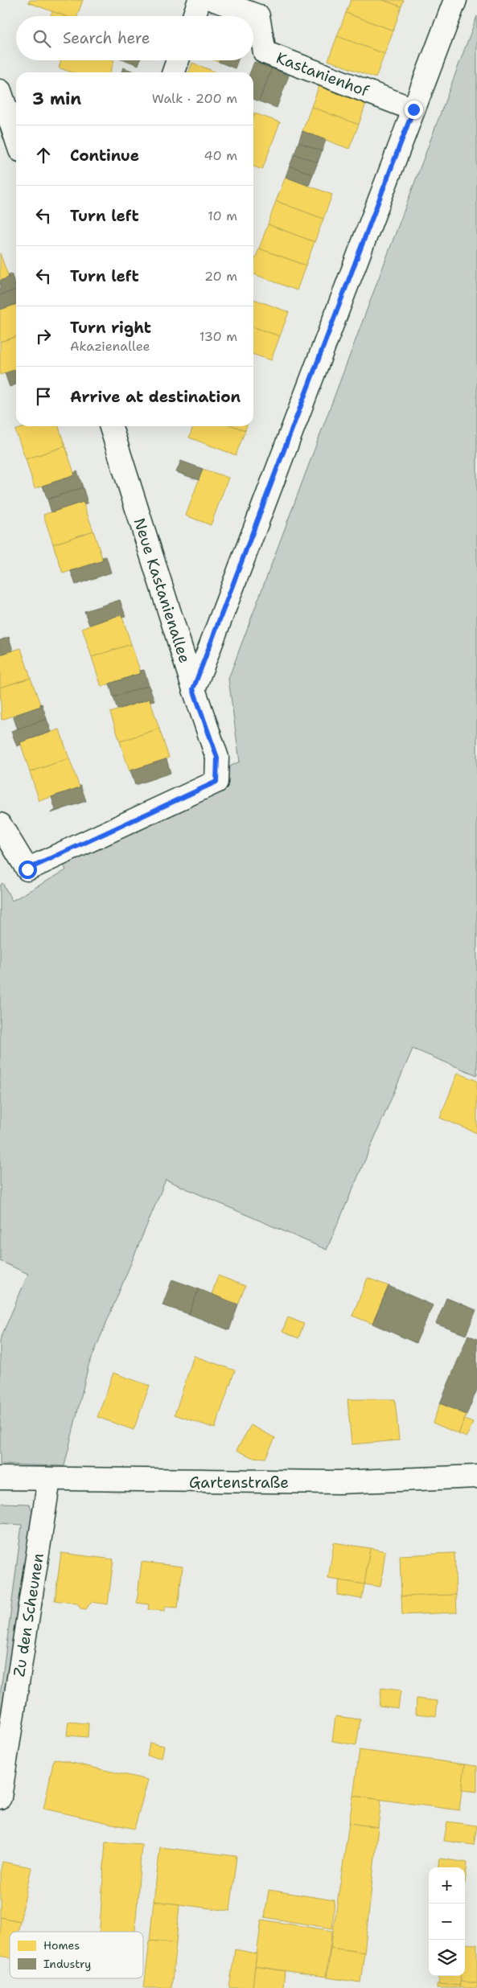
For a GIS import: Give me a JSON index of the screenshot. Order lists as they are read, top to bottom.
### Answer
{
  "streets": {
    "street": [
      "Kastanienhof",
      "Neue Kastanienallee",
      "Gartenstraße",
      "Zu den Scheunen"
    ]
  },
  "crossings": [
    ["Gartenstraße", "Zu den Scheunen"]
  ],
  "legend": ["Homes", "Industry"],
  "page": {
    "search": "Search here",
    "heading": ["3 min", "Walk · 200 m"],
    "list": [
      ["Continue", "40 m"],
      ["Turn left", "10 m"],
      ["Turn left", "20 m"],
      ["Turn right", "Akazienallee", "130 m"],
      "Arrive at destination"
    ],
    "map_buttons": ["+", "−"]
  }
}
